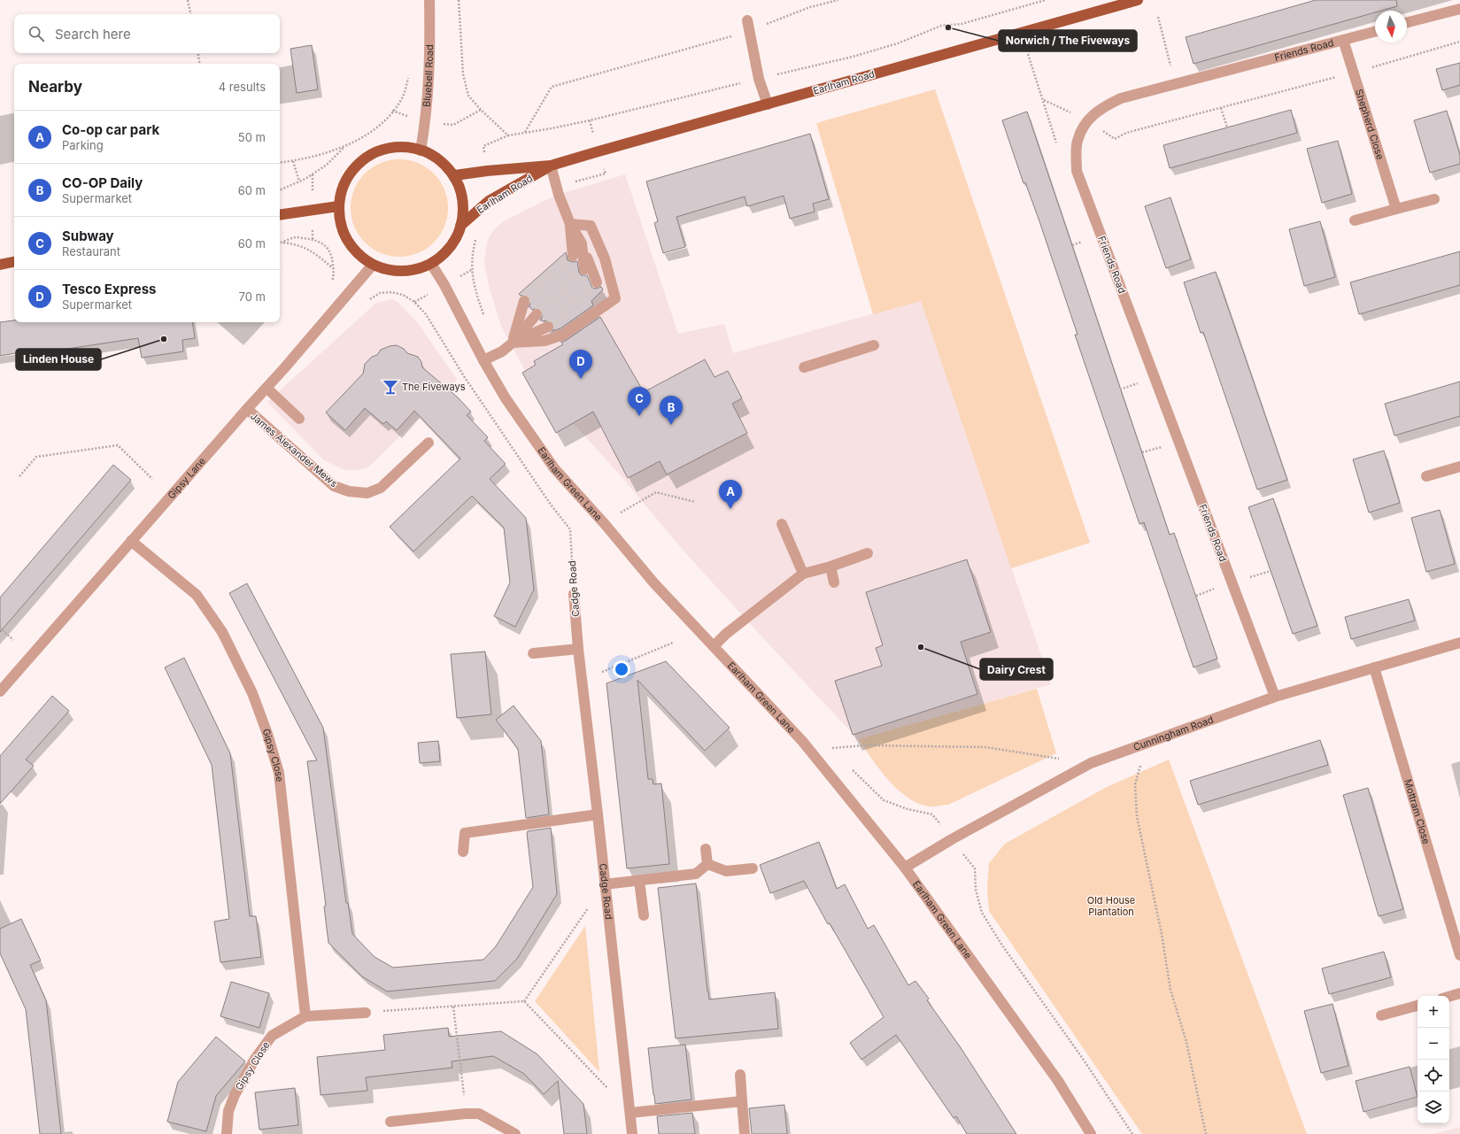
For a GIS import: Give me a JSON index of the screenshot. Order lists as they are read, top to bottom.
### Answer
{
  "streets": {
    "main road": ["Earlham Road"],
    "street": [
      "Friends Road",
      "Bluebell Road",
      "Shepherd Close",
      "James Alexander Mews",
      "Gipsy Lane",
      "Earlham Green Lane",
      "Cadge Road",
      "Cunningham Road",
      "Gipsy Close",
      "Mottram Close"
    ]
  },
  "crossings": [
    ["Friends Road", "Shepherd Close"],
    ["Friends Road", "Cunningham Road"],
    ["Bluebell Road", "Earlham Road"],
    ["Bluebell Road", "Gipsy Lane"],
    ["Bluebell Road", "Earlham Green Lane"],
    ["Earlham Road", "Gipsy Lane"],
    ["Earlham Road", "Earlham Green Lane"],
    ["James Alexander Mews", "Gipsy Lane"],
    ["Gipsy Lane", "Earlham Green Lane"],
    ["Gipsy Lane", "Gipsy Close"],
    ["Earlham Green Lane", "Cunningham Road"],
    ["Cunningham Road", "Mottram Close"]
  ],
  "parks": ["Old House Plantation"],
  "places": {
    "other": ["Norwich / The Fiveways", "Linden House", "Dairy Crest"],
    "bar": ["The Fiveways"]
  },
  "north": "bottom",
  "page": {
    "search": "Search here",
    "heading": ["Nearby", "4 results"],
    "list": [
      {
        "mark": "A",
        "name": "Co-op car park",
        "note": "Parking",
        "value": "50 m"
      },
      {
        "mark": "B",
        "name": "CO-OP Daily",
        "note": "Supermarket",
        "value": "60 m"
      },
      {
        "mark": "C",
        "name": "Subway",
        "note": "Restaurant",
        "value": "60 m"
      },
      {
        "mark": "D",
        "name": "Tesco Express",
        "note": "Supermarket",
        "value": "70 m"
      }
    ],
    "pins": [
      "D",
      "C",
      "B",
      "A"
    ],
    "map_buttons": ["+", "−"]
  }
}
